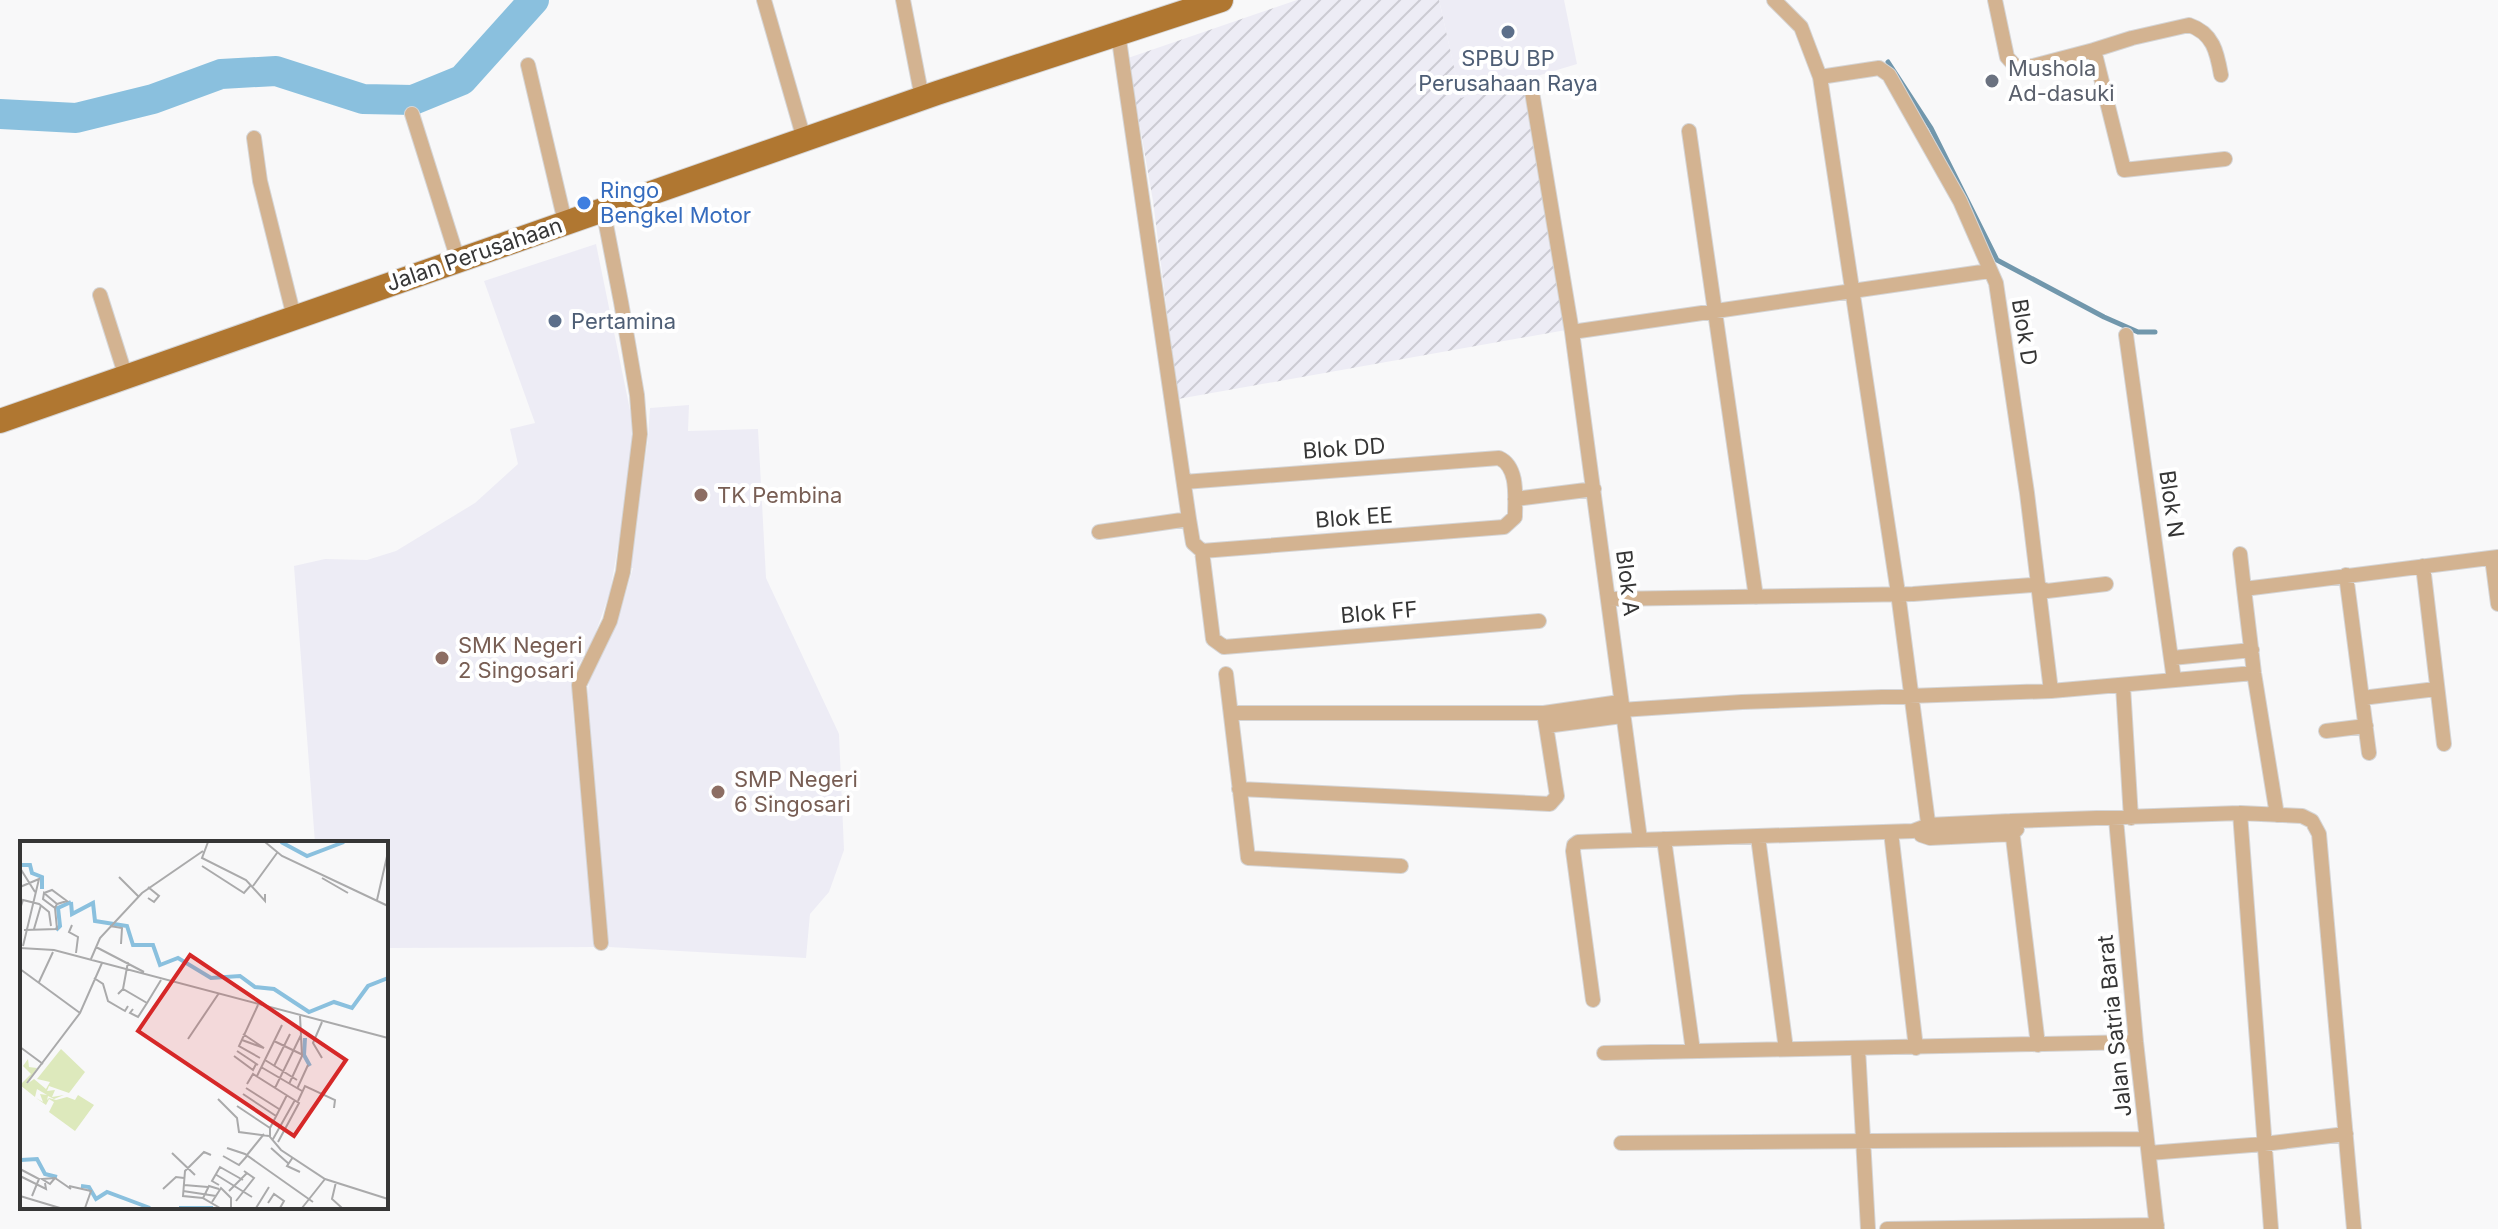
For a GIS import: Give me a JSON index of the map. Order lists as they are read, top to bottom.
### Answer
{
  "streets": {
    "main road": ["Jalan Perusahaan"],
    "street": [
      "Blok D",
      "Blok DD",
      "Blok N",
      "Blok EE",
      "Blok A",
      "Blok FF",
      "Jalan Satria Barat"
    ]
  },
  "crossings": [
    ["Blok DD", "Blok EE"],
    ["Blok EE", "Blok FF"]
  ],
  "places": [
    "SPBU BP Perusahaan Raya",
    "Mushola Ad-dasuki",
    "Ringo Bengkel Motor",
    "Pertamina",
    "TK Pembina",
    "SMK Negeri 2 Singosari",
    "SMP Negeri 6 Singosari"
  ]
}
